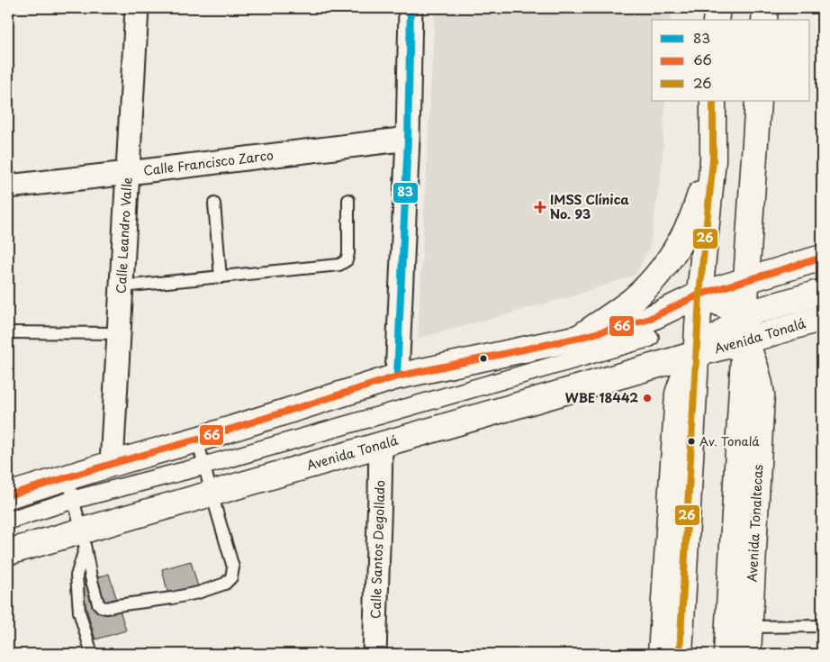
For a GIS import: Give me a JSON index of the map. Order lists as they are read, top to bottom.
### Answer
{
  "streets": {
    "main road": ["Avenida Tonalá", "Avenida Tonaltecas"],
    "street": ["Calle Francisco Zarco", "Calle Leandro Valle", "Calle Santos Degollado"]
  },
  "crossings": [
    ["Calle Francisco Zarco", "Calle Leandro Valle"],
    ["Avenida Tonalá", "Avenida Tonaltecas"],
    ["Avenida Tonalá", "Calle Santos Degollado"]
  ],
  "places": {
    "health": ["IMSS Clínica No. 93"],
    "other": ["WBE 18442", "Av. Tonalá"]
  },
  "lines": ["transit line 83", "transit line 26", "transit line 66"],
  "legend": ["83", "66", "26"]
}
